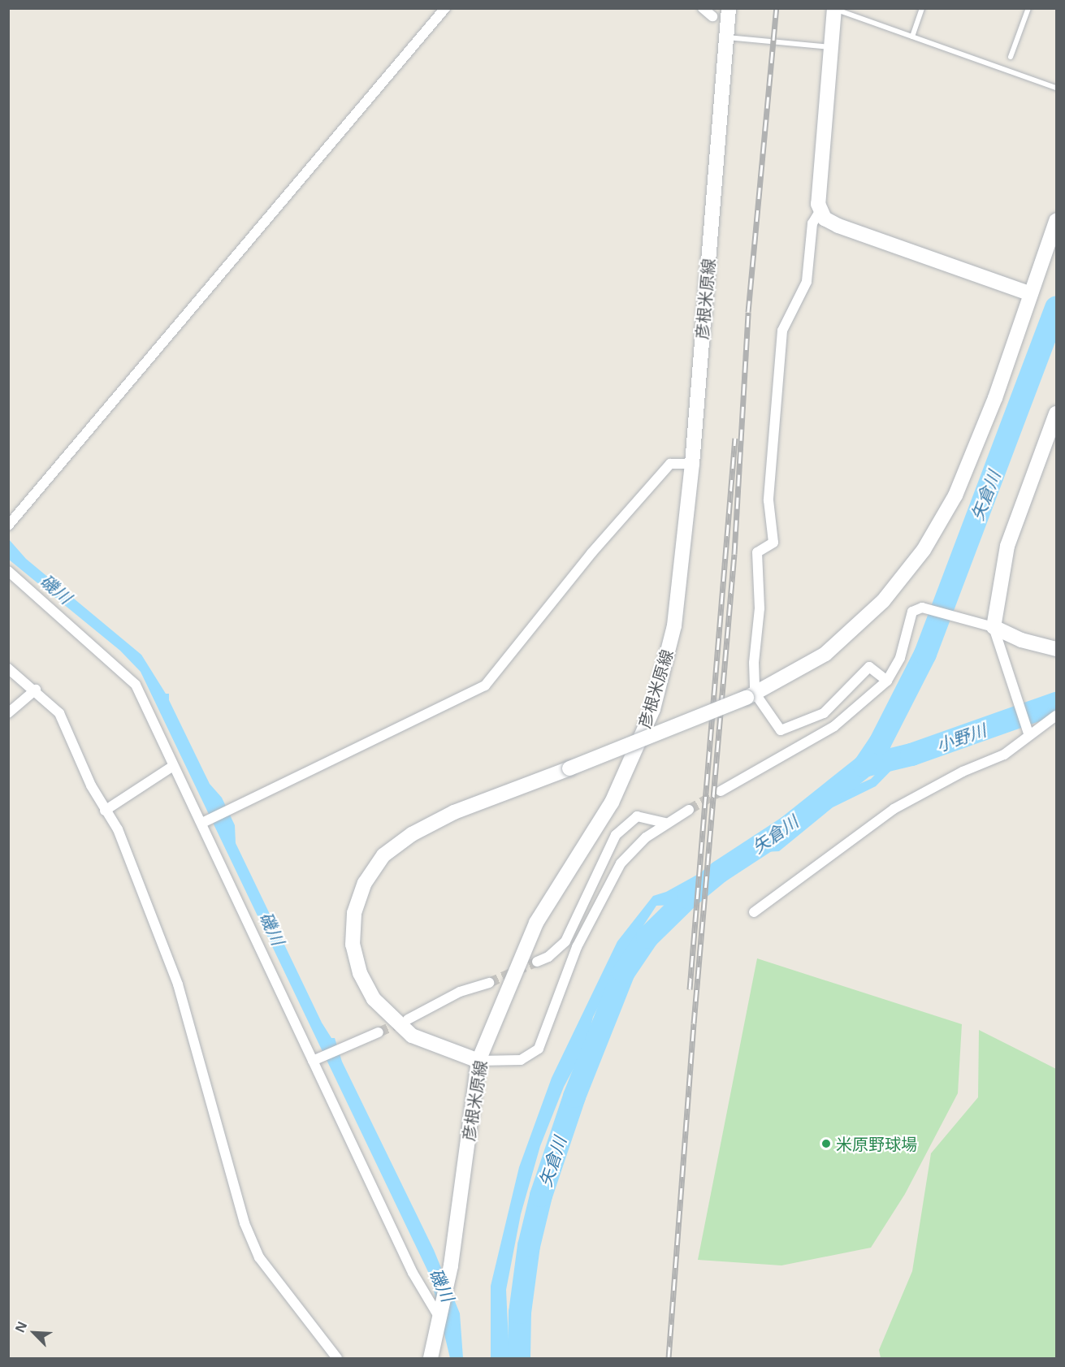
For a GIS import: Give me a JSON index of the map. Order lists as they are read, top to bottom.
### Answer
{
  "streets": {
    "street": ["彦根米原線"]
  },
  "water": ["矢倉川", "磯川", "小野川"],
  "places": ["米原野球場"],
  "north": "top left"
}
